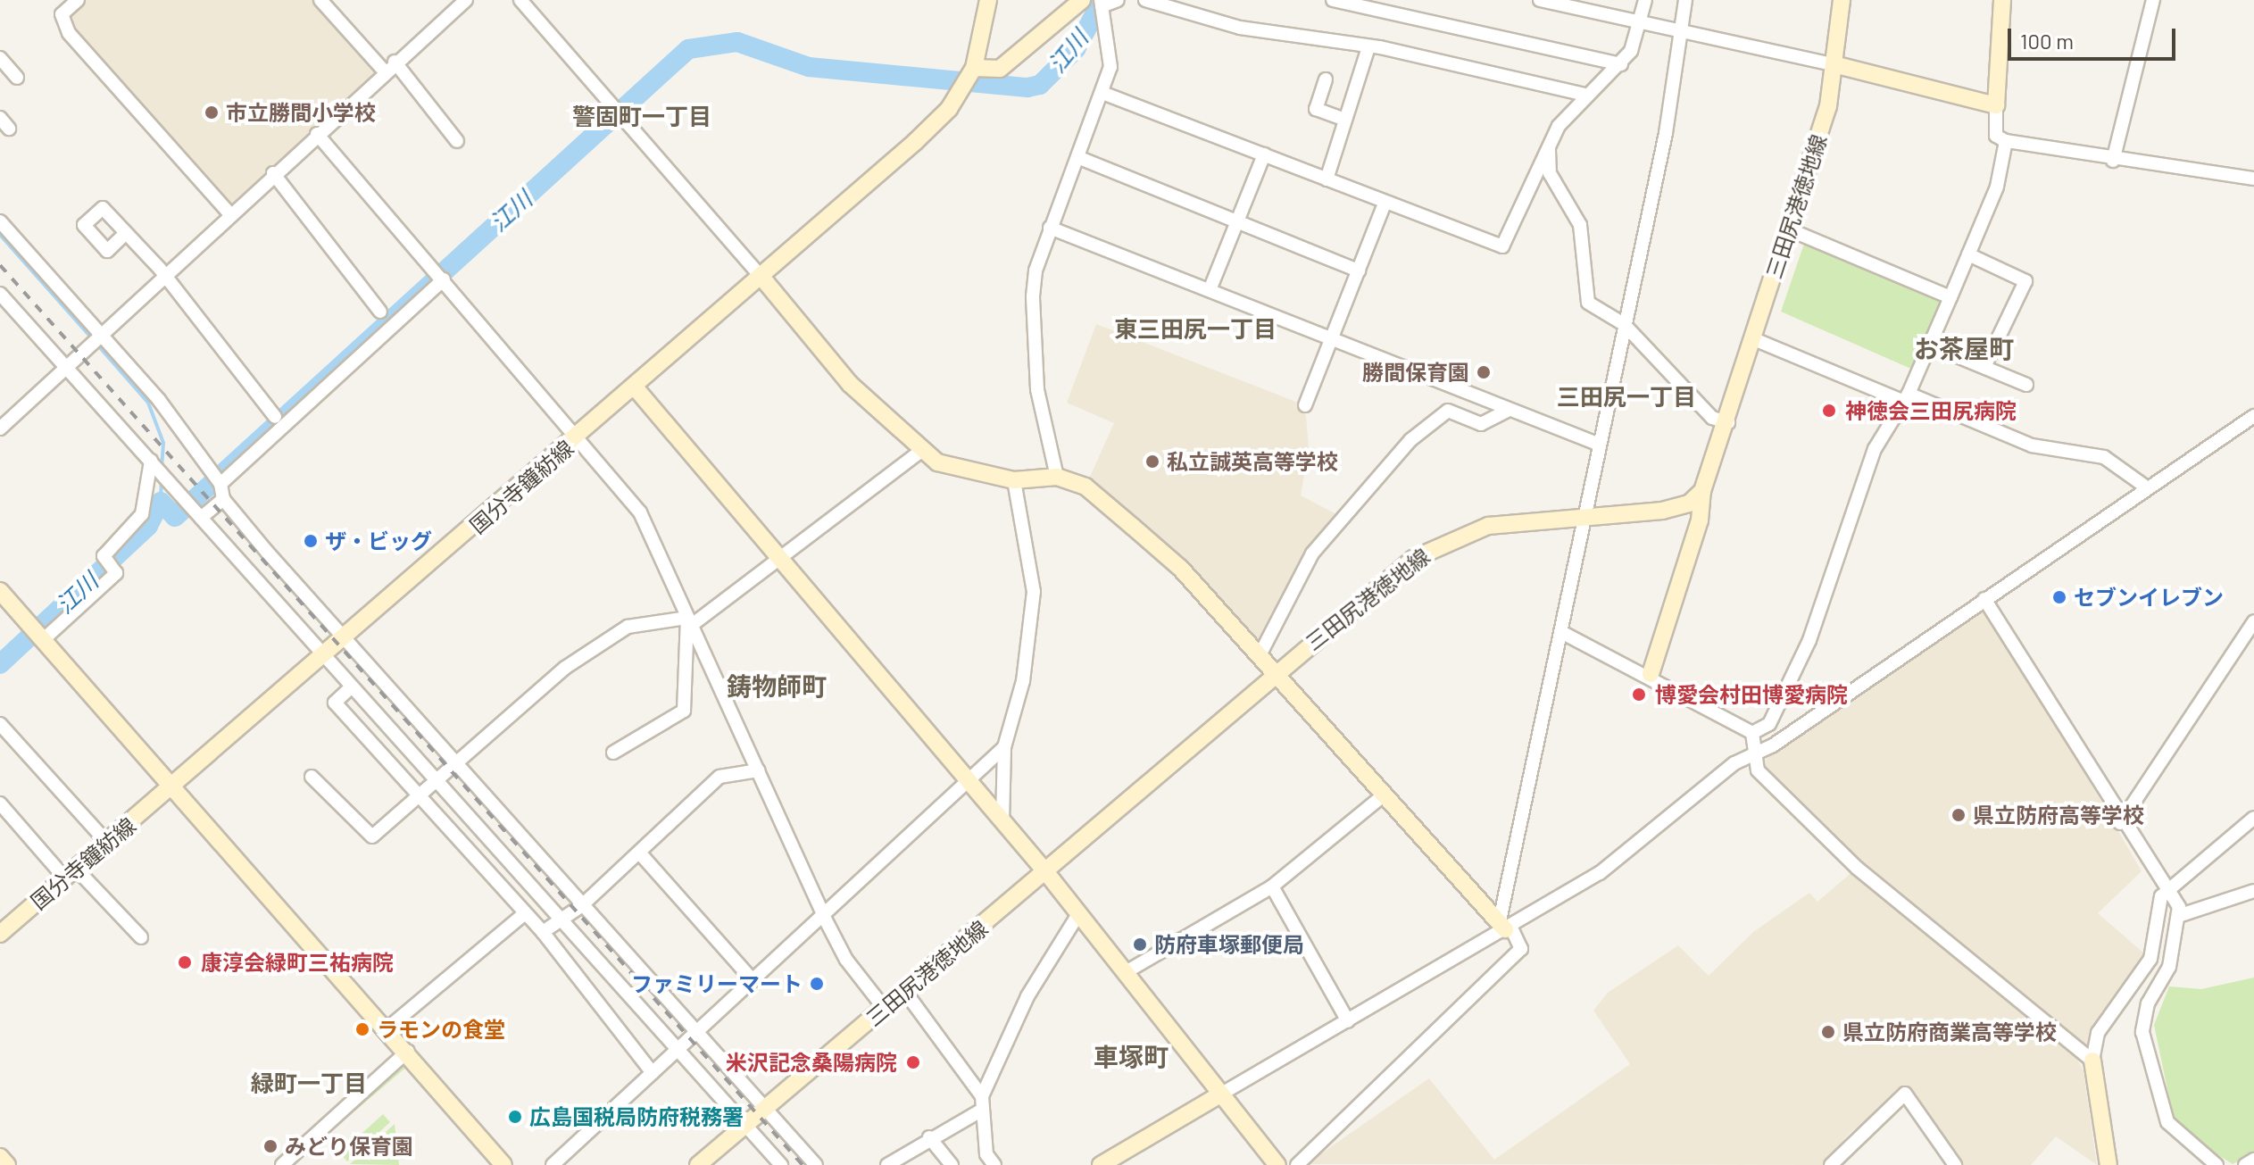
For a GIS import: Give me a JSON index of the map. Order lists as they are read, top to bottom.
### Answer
{
  "streets": {
    "street": ["三田尻港徳地線", "国分寺鐘紡線"]
  },
  "districts": [
    "警固町一丁目",
    "東三田尻一丁目",
    "お茶屋町",
    "三田尻一丁目",
    "鋳物師町",
    "車塚町",
    "緑町一丁目"
  ],
  "water": ["江川"],
  "places": [
    "市立勝間小学校",
    "勝間保育園",
    "神徳会三田尻病院",
    "私立誠英高等学校",
    "ザ・ビッグ",
    "セブンイレブン",
    "博愛会村田博愛病院",
    "県立防府高等学校",
    "防府車塚郵便局",
    "康淳会緑町三祐病院",
    "ファミリーマート",
    "ラモンの食堂",
    "県立防府商業高等学校",
    "米沢記念桑陽病院",
    "広島国税局防府税務署",
    "みどり保育園"
  ],
  "scale_bar": "100 m"
}
